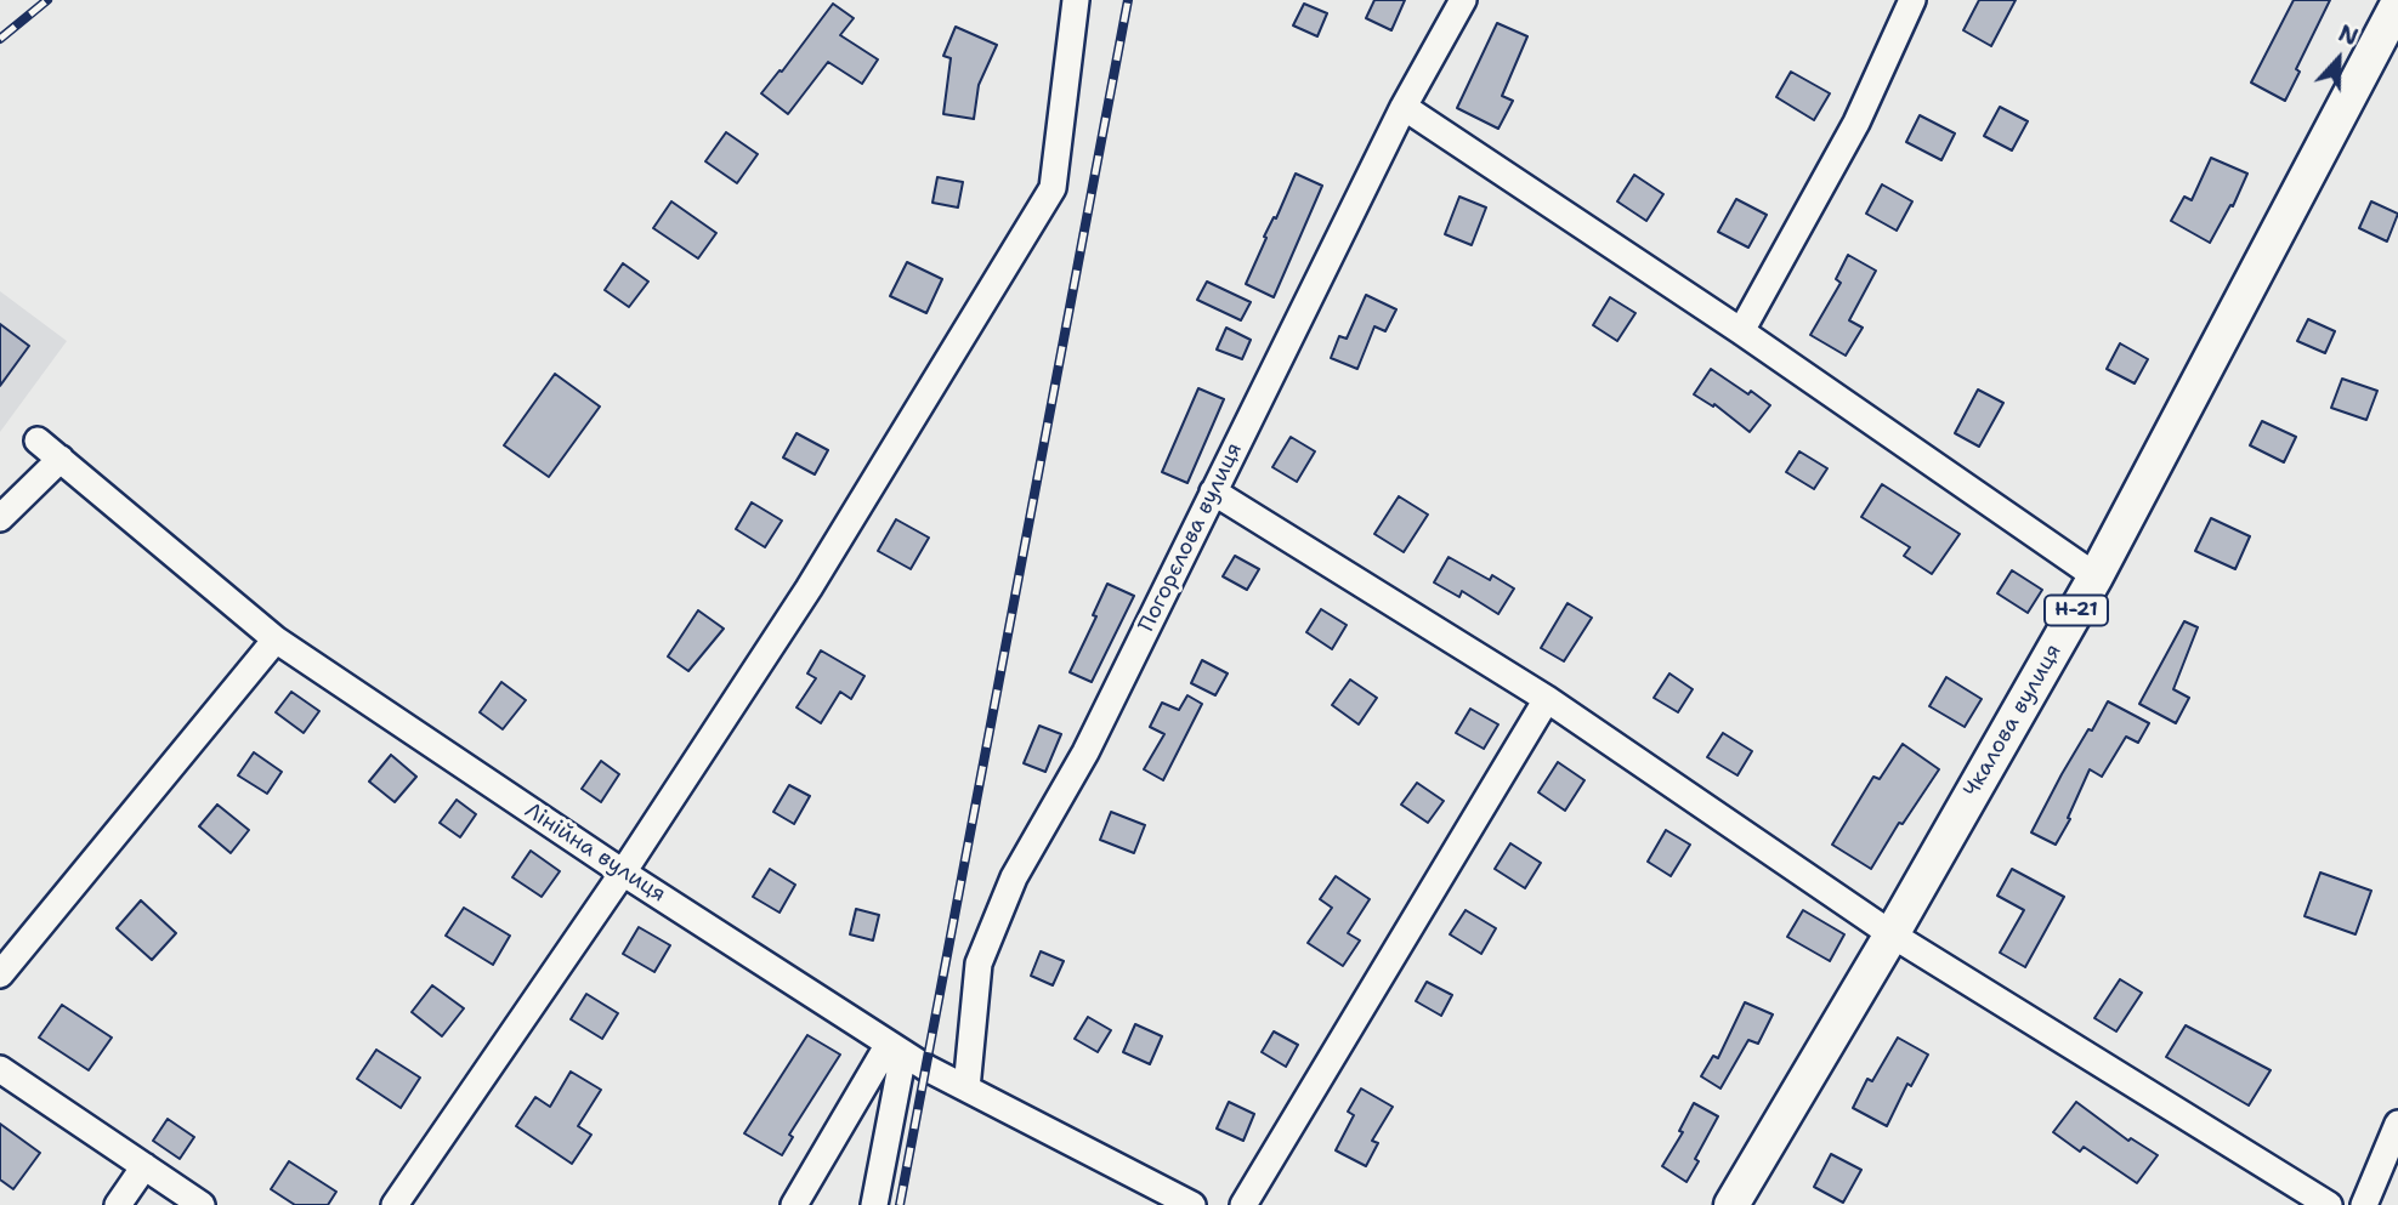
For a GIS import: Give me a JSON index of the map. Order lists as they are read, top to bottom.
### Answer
{
  "streets": {
    "main road": ["Н-21", "Чкалова вулиця"],
    "street": ["Погорєлова вулиця", "Лінійна вулиця"]
  },
  "crossings": [
    ["Погорєлова вулиця", "Лінійна вулиця"]
  ],
  "north": "top"
}
